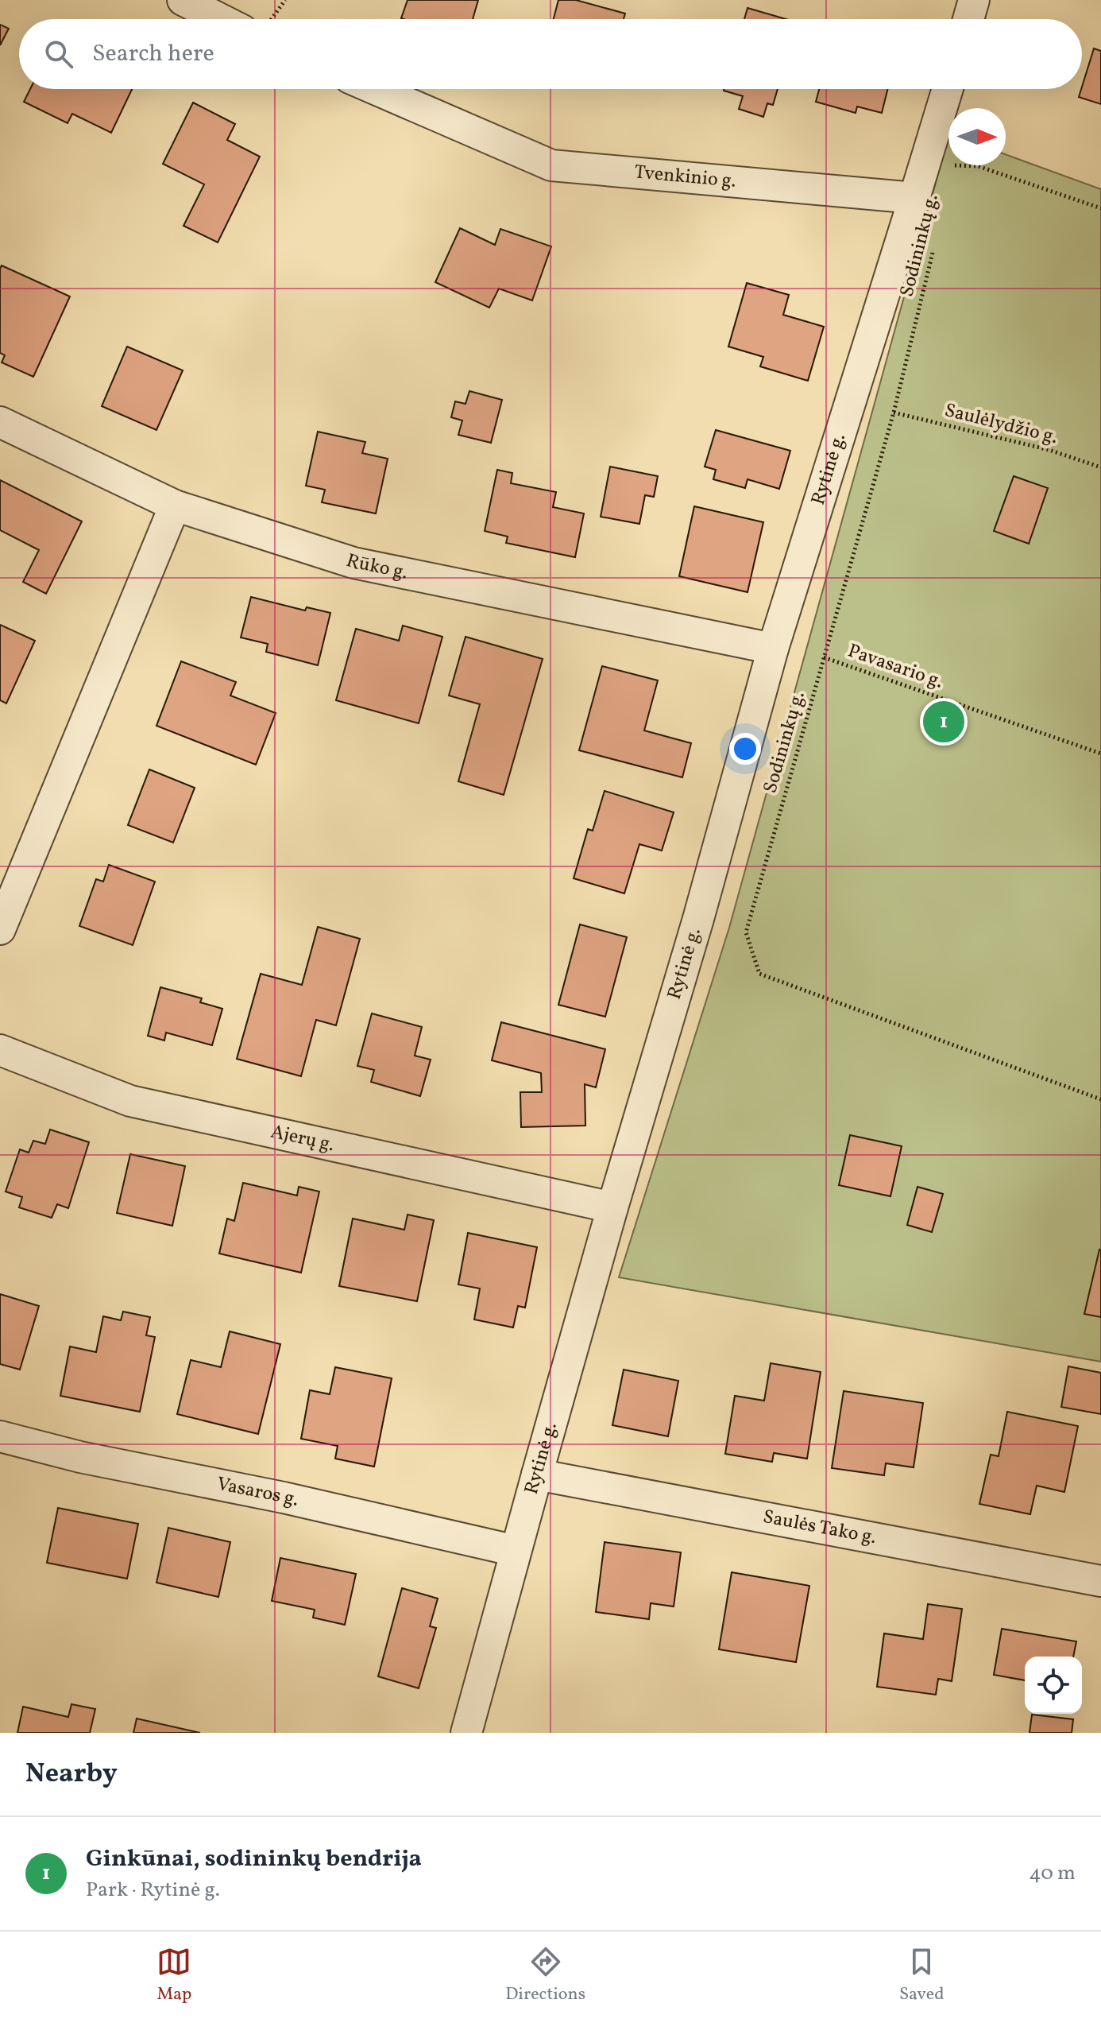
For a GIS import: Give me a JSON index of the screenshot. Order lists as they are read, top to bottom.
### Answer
{
  "streets": {
    "street": [
      "Tvenkinio g.",
      "Rytinė g.",
      "Rūko g.",
      "Ajerų g.",
      "Vasaros g.",
      "Saulės Tako g."
    ],
    "path": ["Sodininkų g.", "Saulėlydžio g.", "Pavasario g."]
  },
  "crossings": [
    ["Tvenkinio g.", "Rytinė g."],
    ["Sodininkų g.", "Saulėlydžio g."],
    ["Sodininkų g.", "Pavasario g."],
    ["Rytinė g.", "Rūko g."],
    ["Rytinė g.", "Ajerų g."],
    ["Rytinė g.", "Vasaros g."],
    ["Rytinė g.", "Saulės Tako g."]
  ],
  "north": "right",
  "page": {
    "search": "Search here",
    "pins": "1",
    "heading": "Nearby",
    "list": [
      {
        "mark": "1",
        "name": "Ginkūnai, sodininkų bendrija",
        "note": "Park · Rytinė g.",
        "value": "40 m"
      }
    ],
    "nav": ["Map", "Directions", "Saved"]
  }
}
